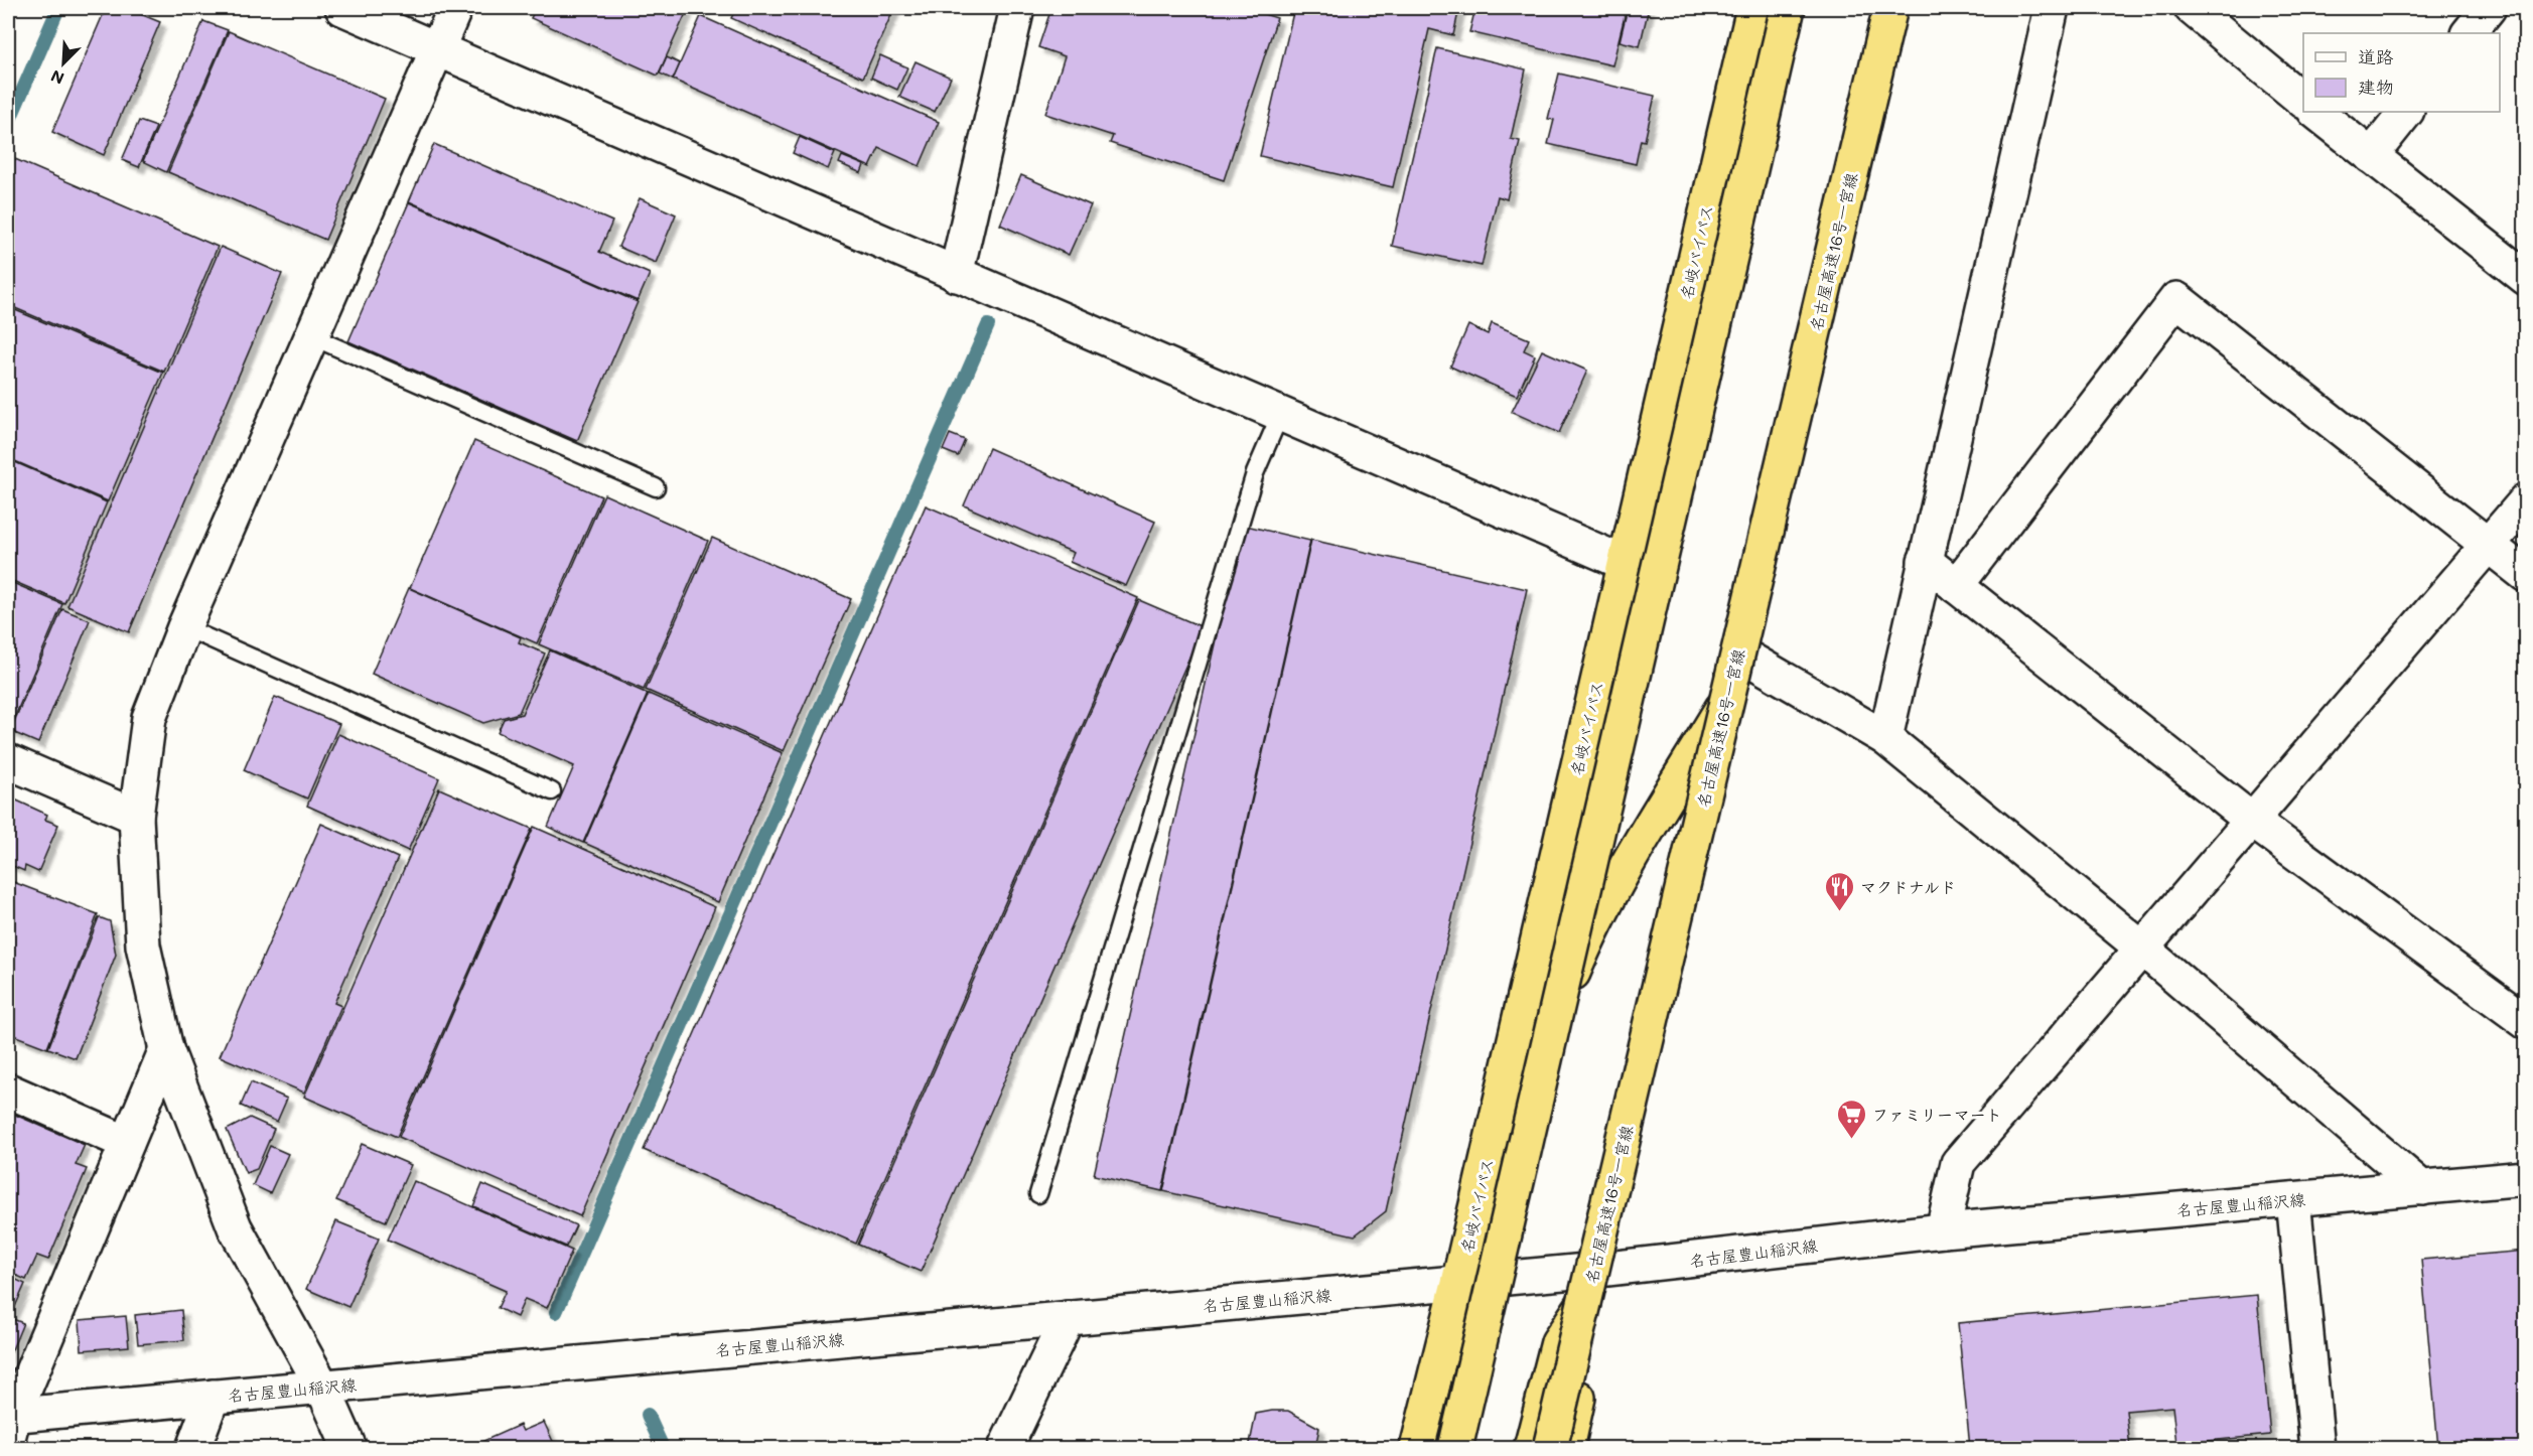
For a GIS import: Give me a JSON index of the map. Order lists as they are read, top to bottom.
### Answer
{
  "streets": {
    "highway": ["名岐バイパス", "名古屋高速16号一宮線"],
    "street": ["名古屋豊山稲沢線"]
  },
  "crossings": [
    ["名岐バイパス", "名古屋豊山稲沢線"]
  ],
  "places": {
    "restaurant": ["マクドナルド"],
    "supermarket": ["ファミリーマート"]
  },
  "legend": ["道路", "建物"],
  "north": "bottom left"
}
